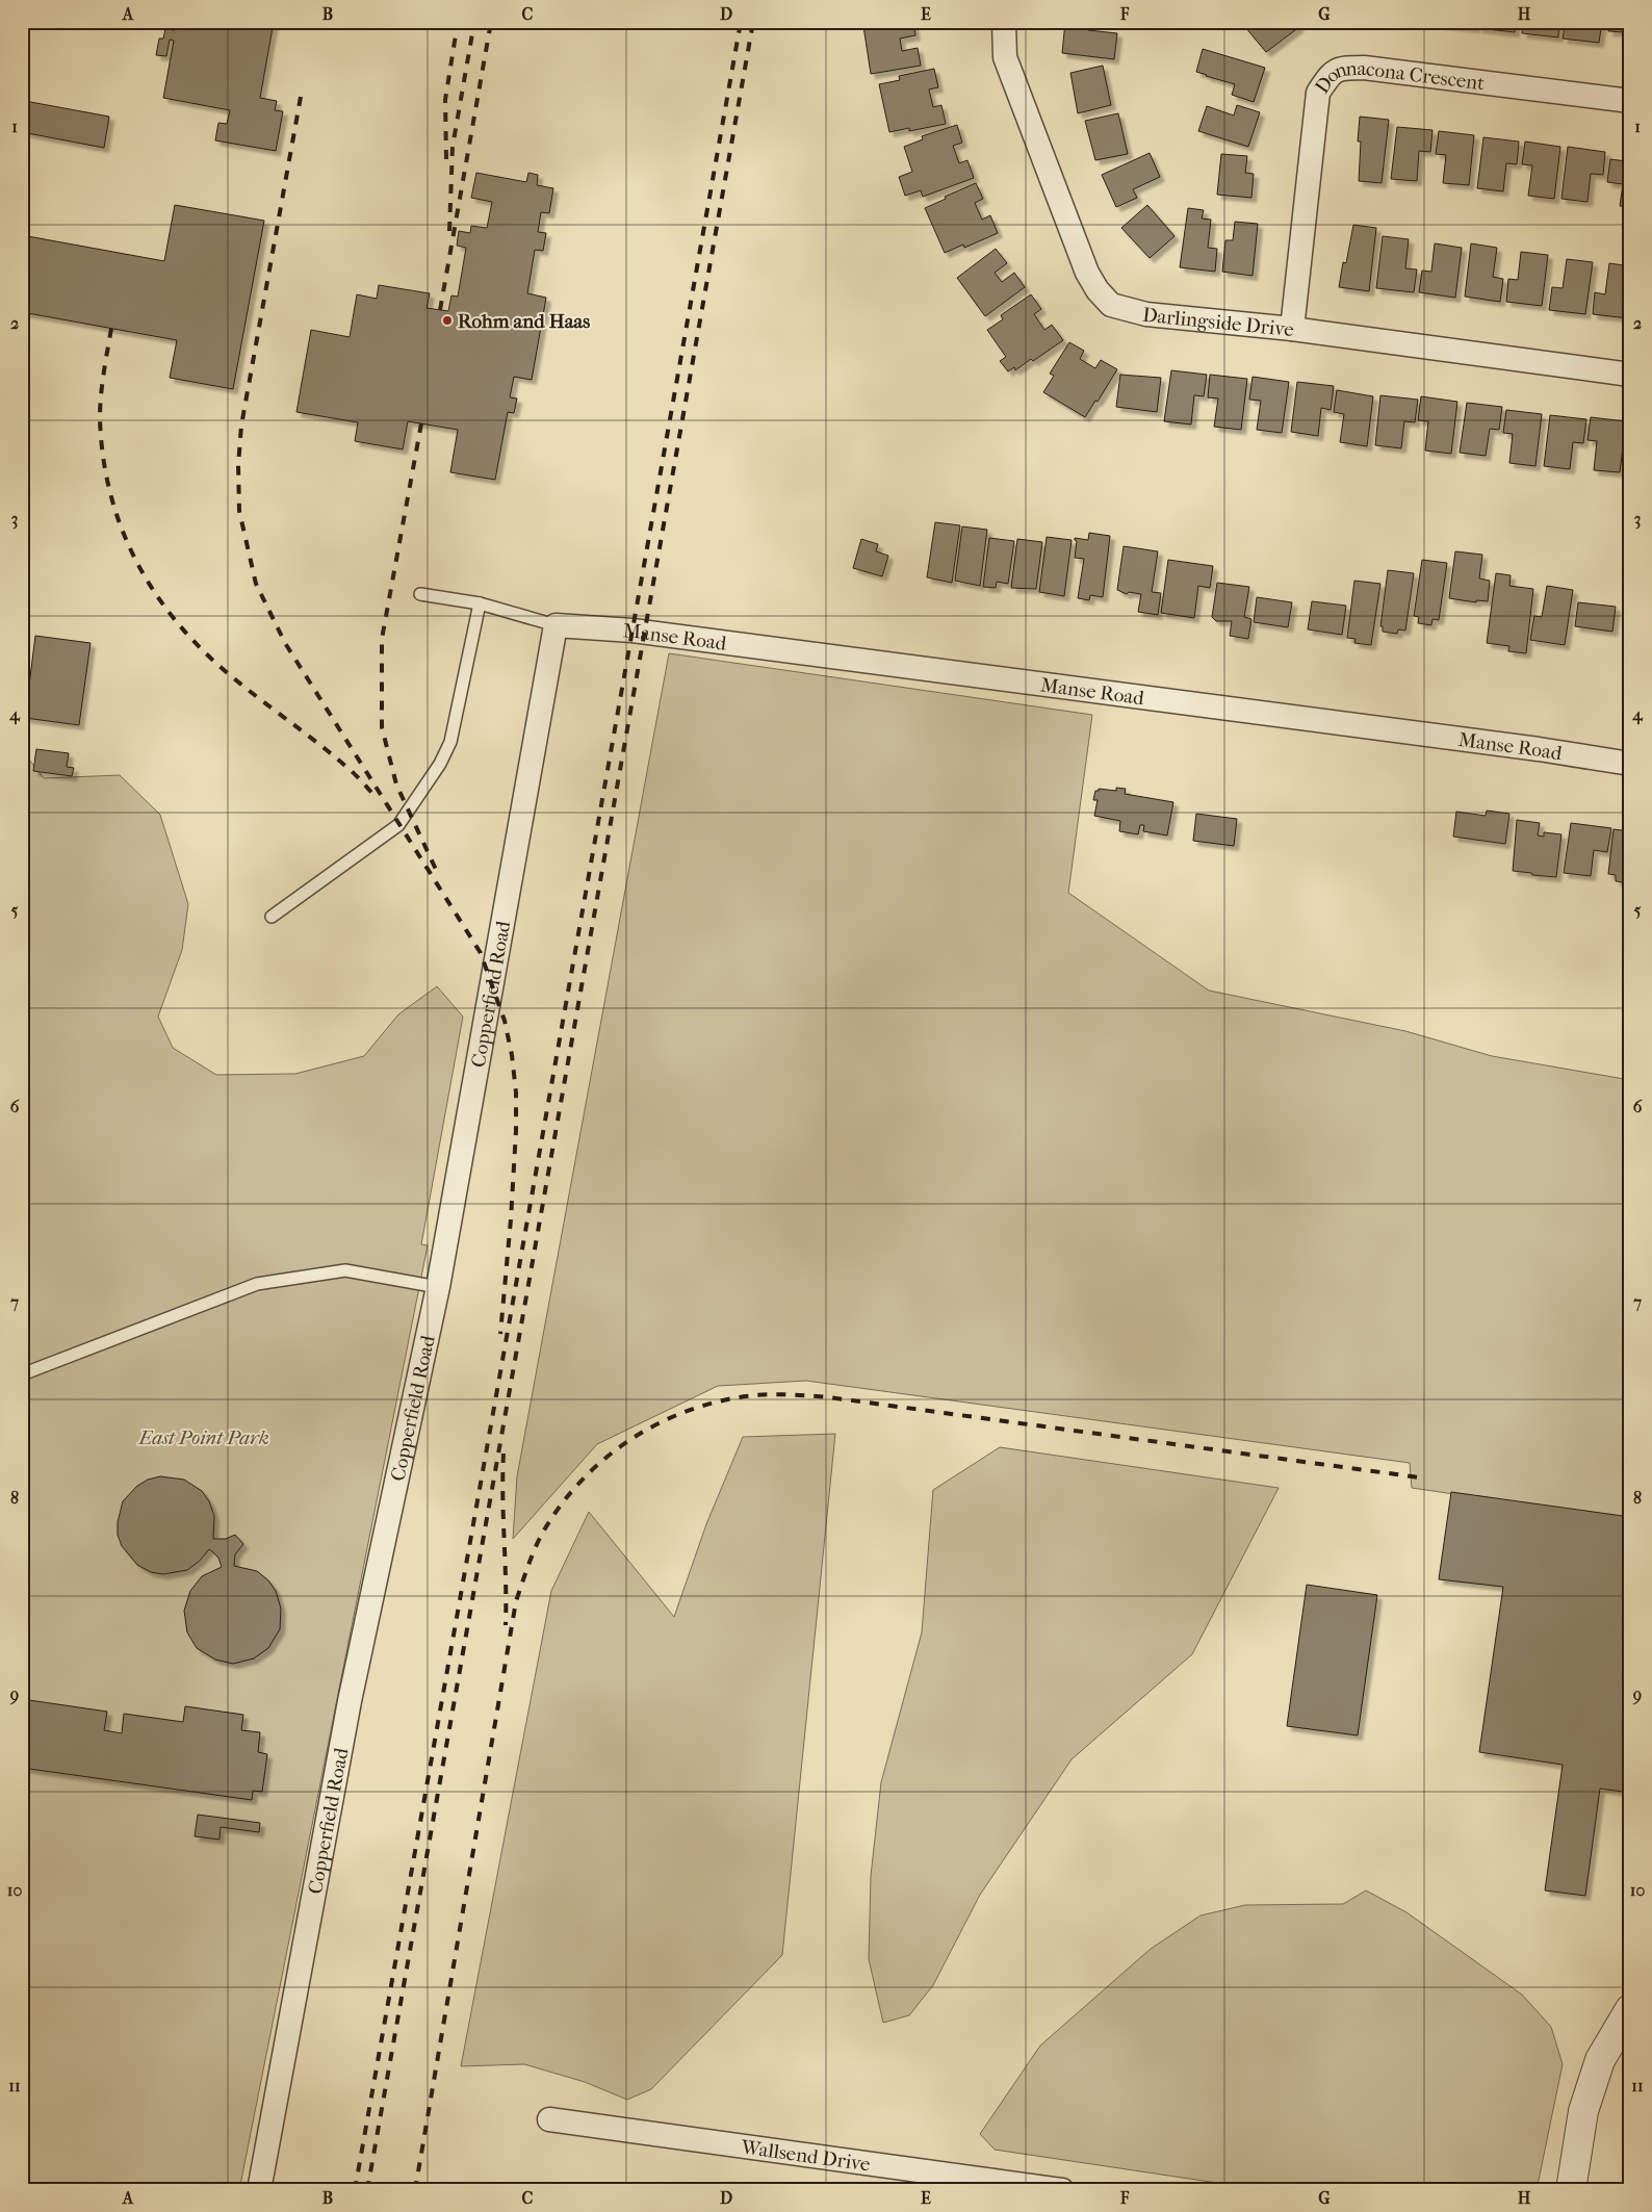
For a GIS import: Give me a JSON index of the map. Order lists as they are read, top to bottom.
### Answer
{
  "streets": {
    "street": [
      "Donnacona Crescent",
      "Darlingside Drive",
      "Manse Road",
      "Copperfield Road",
      "Wallsend Drive"
    ]
  },
  "crossings": [
    ["Donnacona Crescent", "Darlingside Drive"],
    ["Manse Road", "Copperfield Road"]
  ],
  "parks": ["East Point Park"],
  "places": ["Rohm and Haas"],
  "grid": {
    "columns": [
      "A",
      "B",
      "C",
      "D",
      "E",
      "F",
      "G",
      "H"
    ],
    "rows": [
      "1",
      "2",
      "3",
      "4",
      "5",
      "6",
      "7",
      "8",
      "9",
      "10",
      "11"
    ]
  }
}
